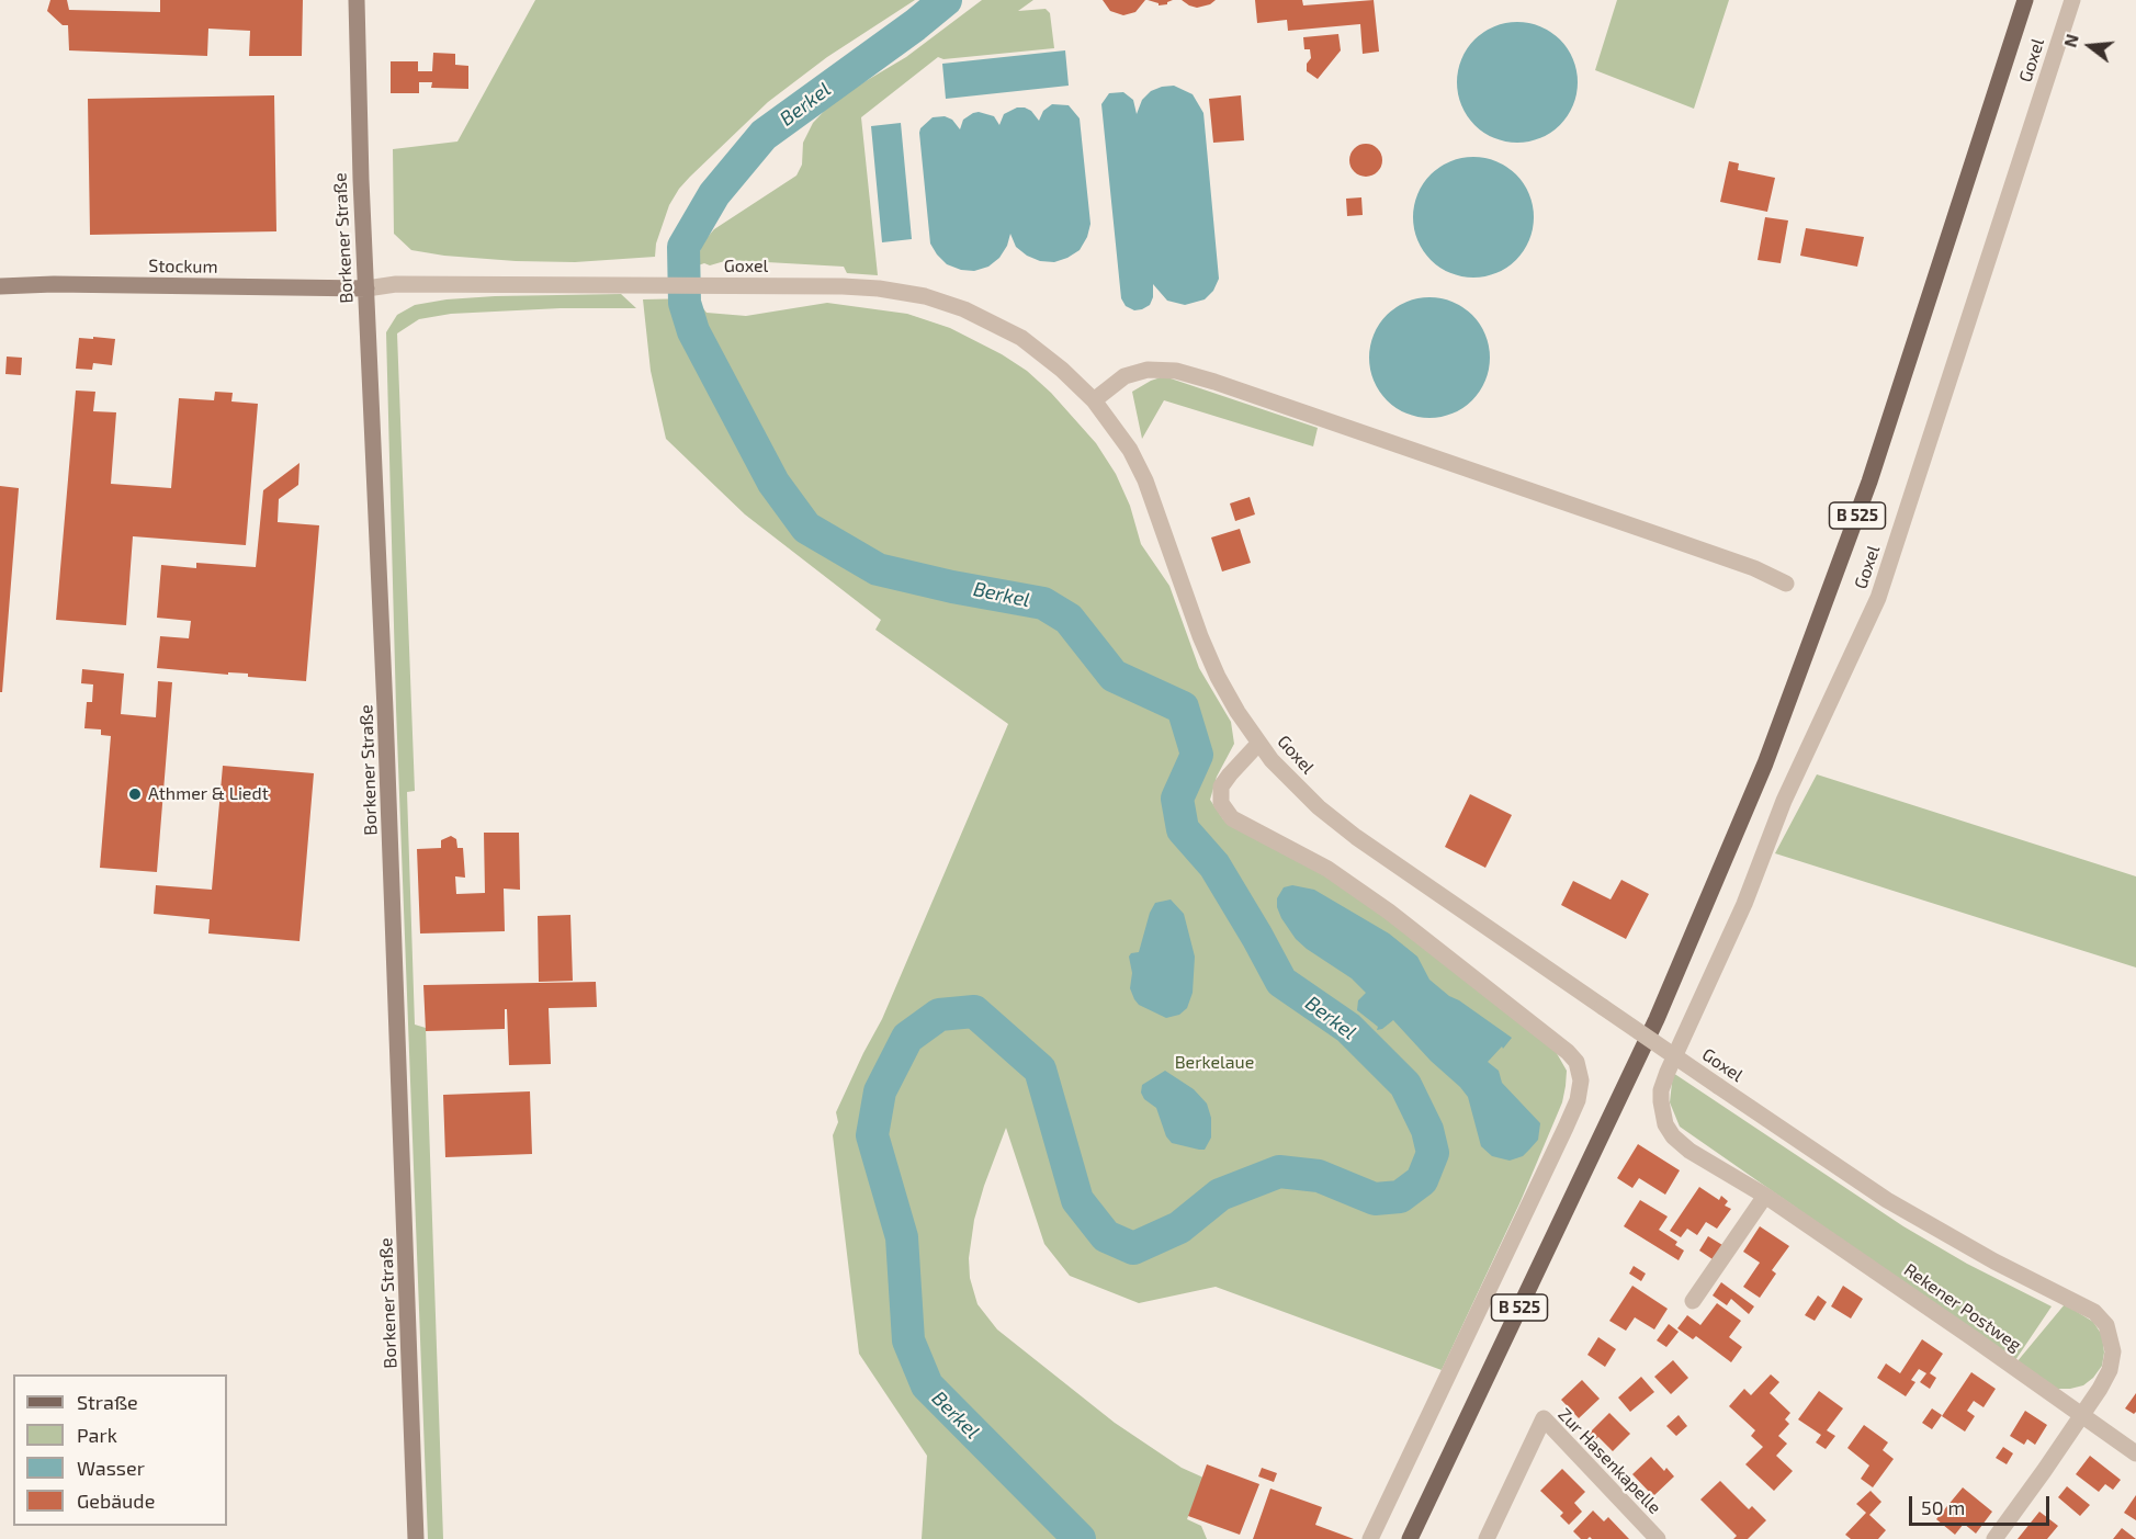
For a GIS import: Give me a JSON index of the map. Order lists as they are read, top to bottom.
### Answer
{
  "streets": {
    "main road": ["B 525"],
    "street": [
      "Goxel",
      "Borkener Straße",
      "Stockum",
      "Rekener Postweg",
      "Zur Hasenkapelle"
    ]
  },
  "crossings": [
    ["Goxel", "Borkener Straße"],
    ["Goxel", "Stockum"],
    ["Goxel", "Rekener Postweg"],
    ["Borkener Straße", "Stockum"]
  ],
  "water": ["Berkel"],
  "parks": ["Berkelaue"],
  "places": ["Athmer & Liedt"],
  "legend": [
    "Straße",
    "Park",
    "Wasser",
    "Gebäude"
  ],
  "scale_bar": "50 m",
  "north": "left"
}
